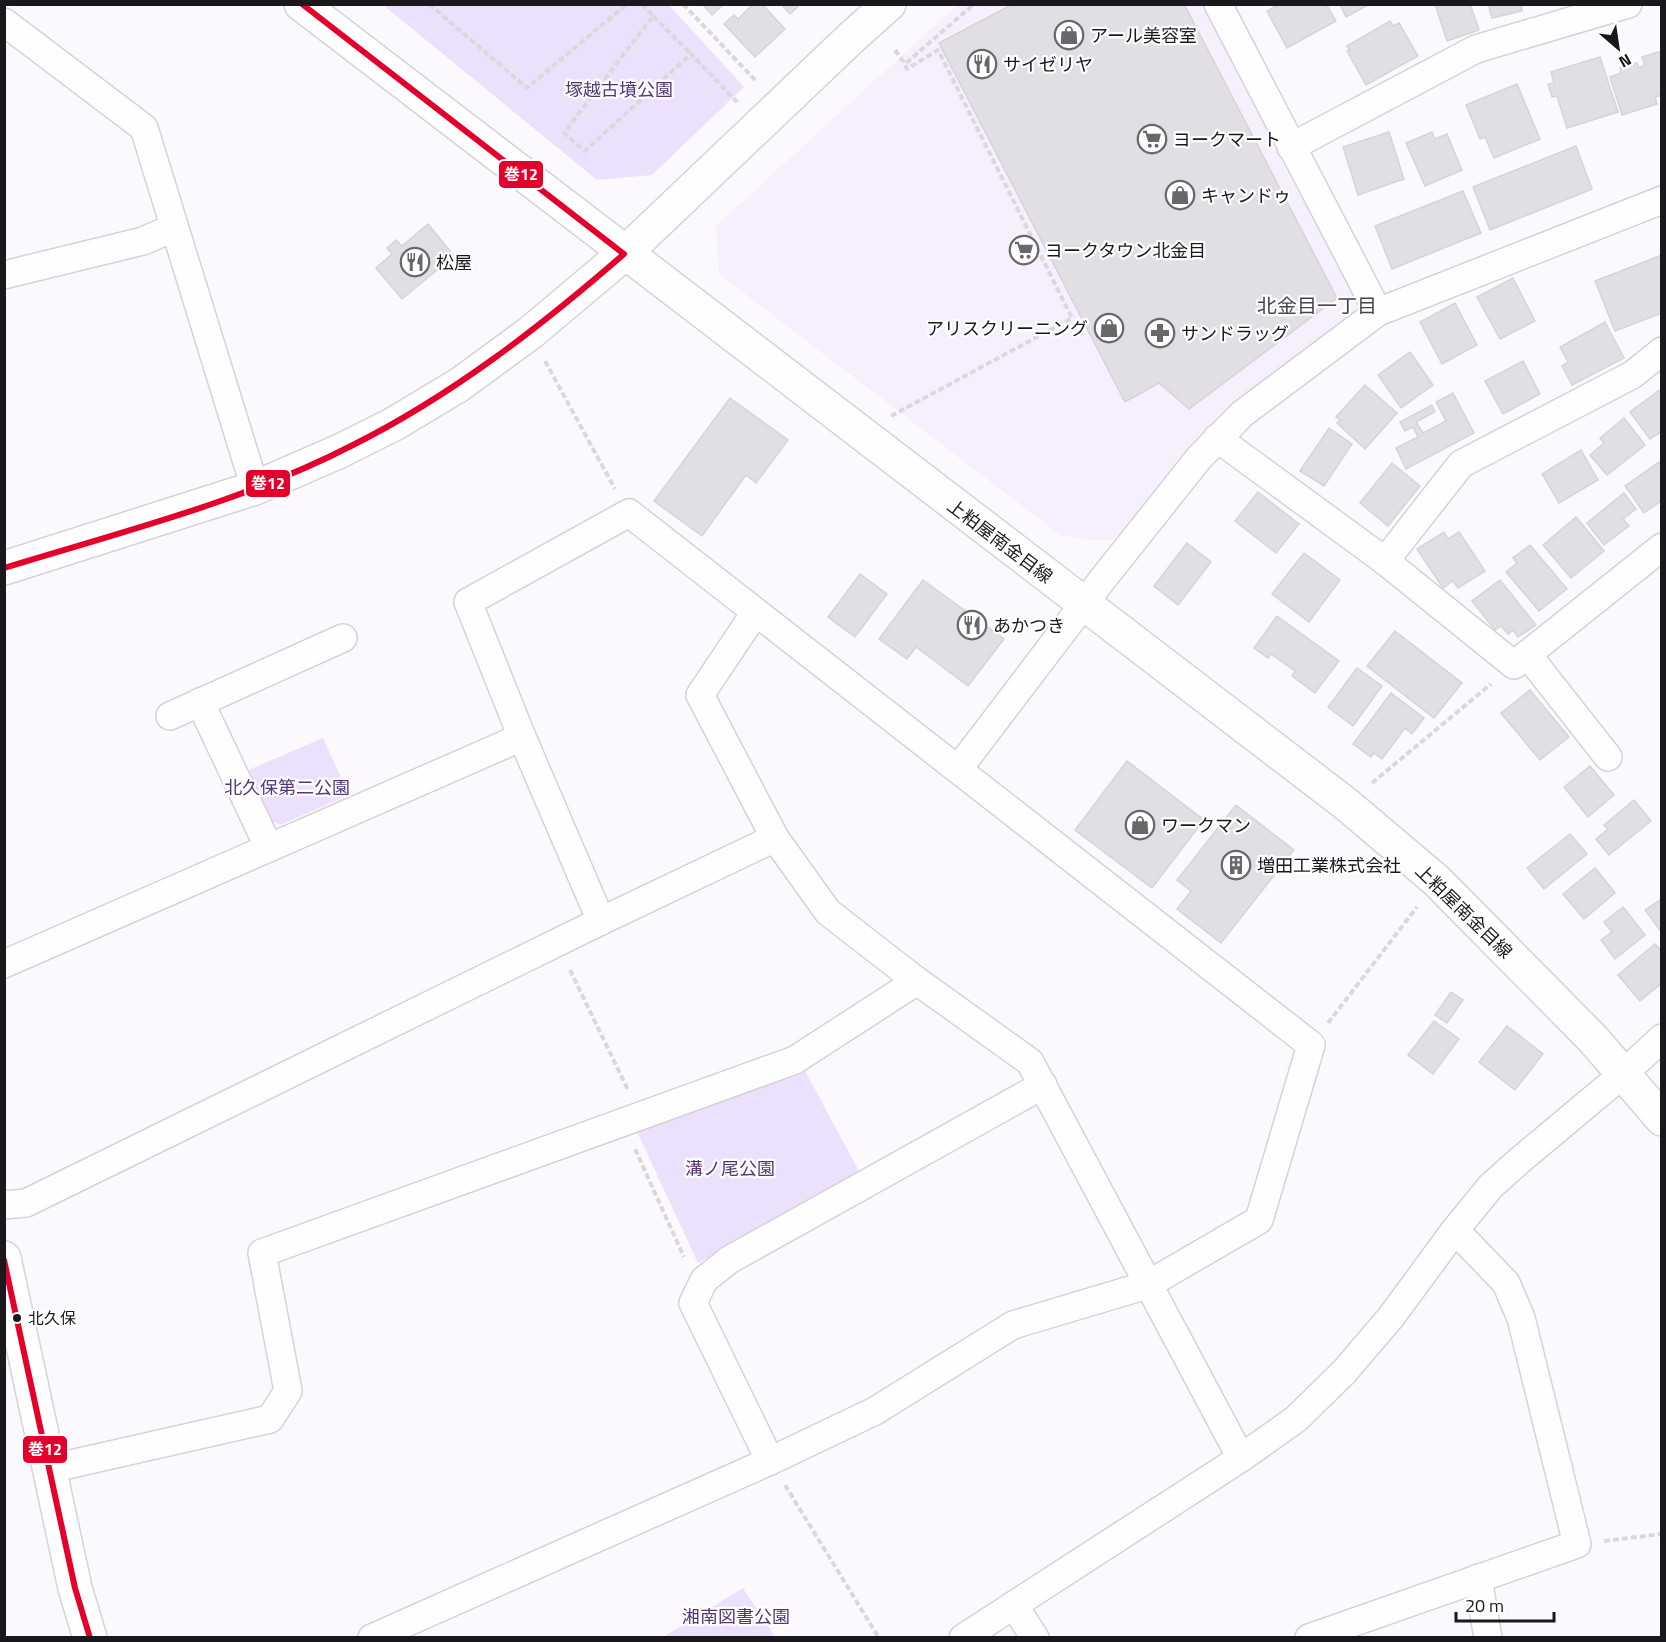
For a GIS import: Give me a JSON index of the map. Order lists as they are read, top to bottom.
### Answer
{
  "streets": {
    "main road": ["上粕屋南金目線"]
  },
  "districts": ["北金目一丁目"],
  "parks": [
    "塚越古墳公園",
    "北久保第二公園",
    "溝ノ尾公園",
    "湘南図書公園"
  ],
  "places": {
    "shop": [
      "アール美容室",
      "キャンドゥ",
      "アリスクリーニング",
      "ワークマン"
    ],
    "restaurant": ["サイゼリヤ", "松屋", "あかつき"],
    "supermarket": ["ヨークマート", "ヨークタウン北金目"],
    "pharmacy": ["サンドラッグ"],
    "building": ["増田工業株式会社"],
    "other": ["北久保"]
  },
  "lines": ["transit line 巻12"],
  "scale_bar": "20 m",
  "north": "bottom right"
}
